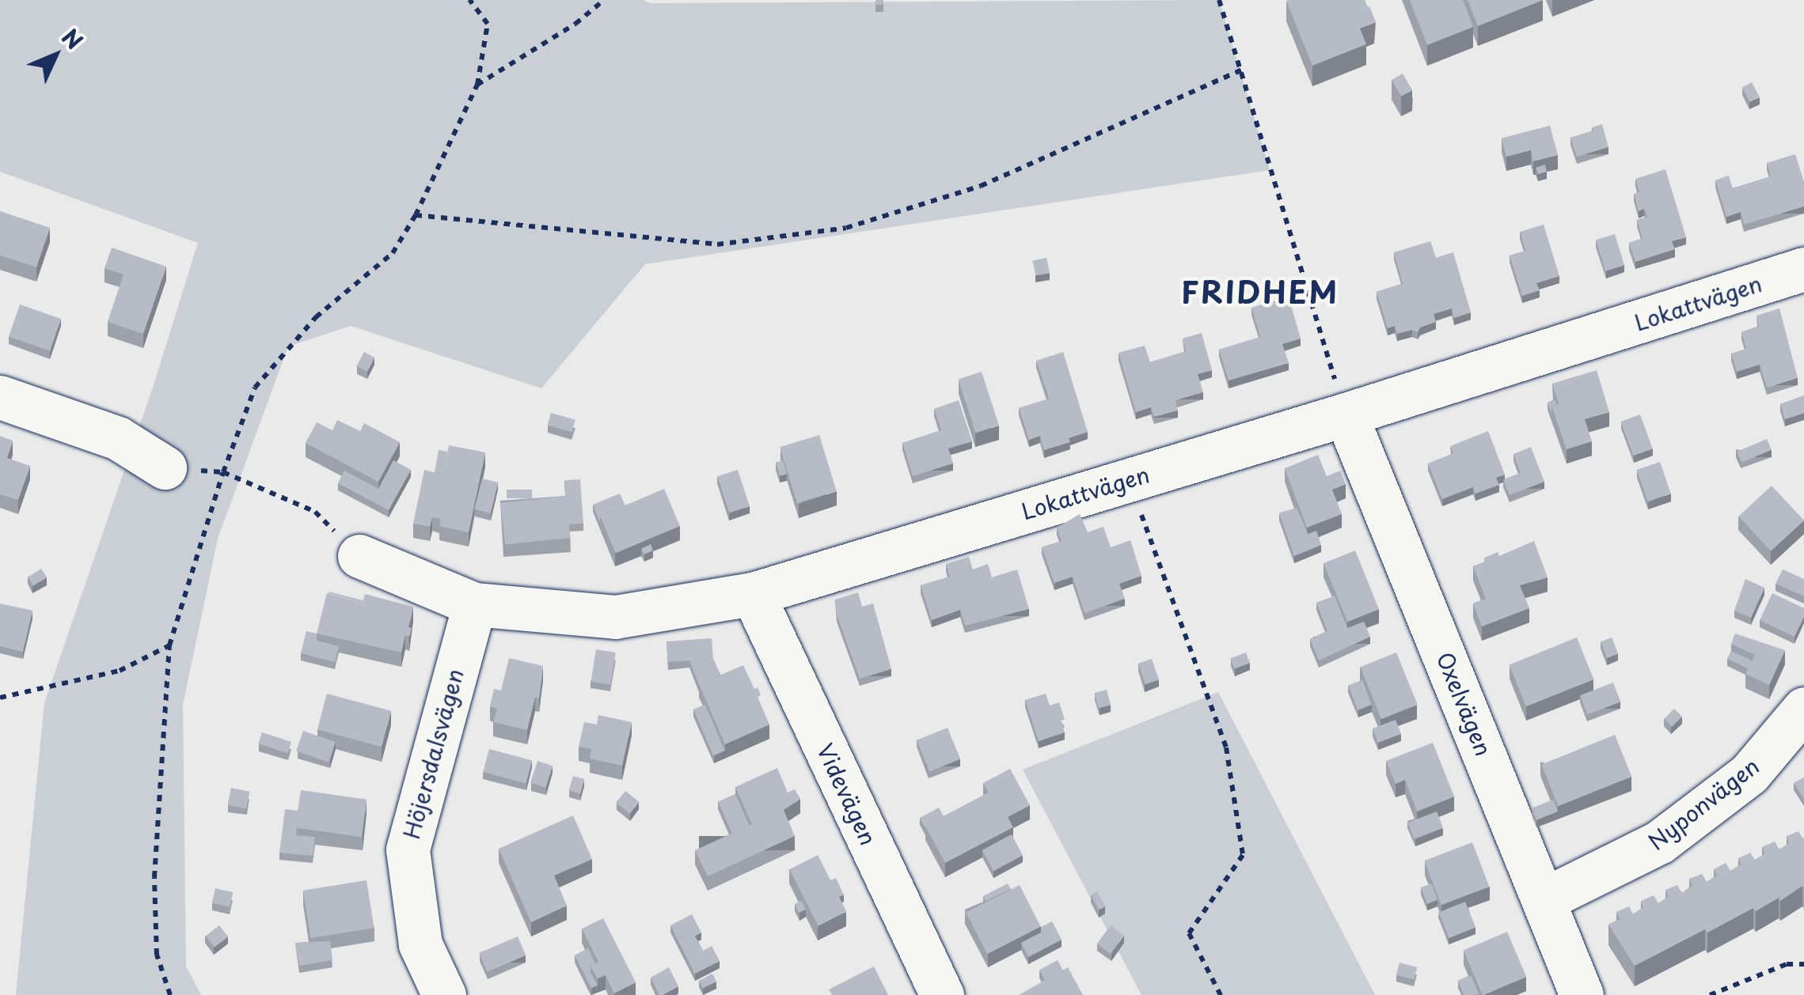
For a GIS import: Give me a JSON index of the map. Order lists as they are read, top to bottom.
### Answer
{
  "streets": {
    "street": [
      "Lokattvägen",
      "Oxelvägen",
      "Höjersdalsvägen",
      "Videvägen",
      "Nyponvägen"
    ]
  },
  "crossings": [
    ["Lokattvägen", "Oxelvägen"],
    ["Lokattvägen", "Höjersdalsvägen"],
    ["Lokattvägen", "Videvägen"],
    ["Oxelvägen", "Nyponvägen"]
  ],
  "districts": ["FRIDHEM"],
  "north": "top right"
}
